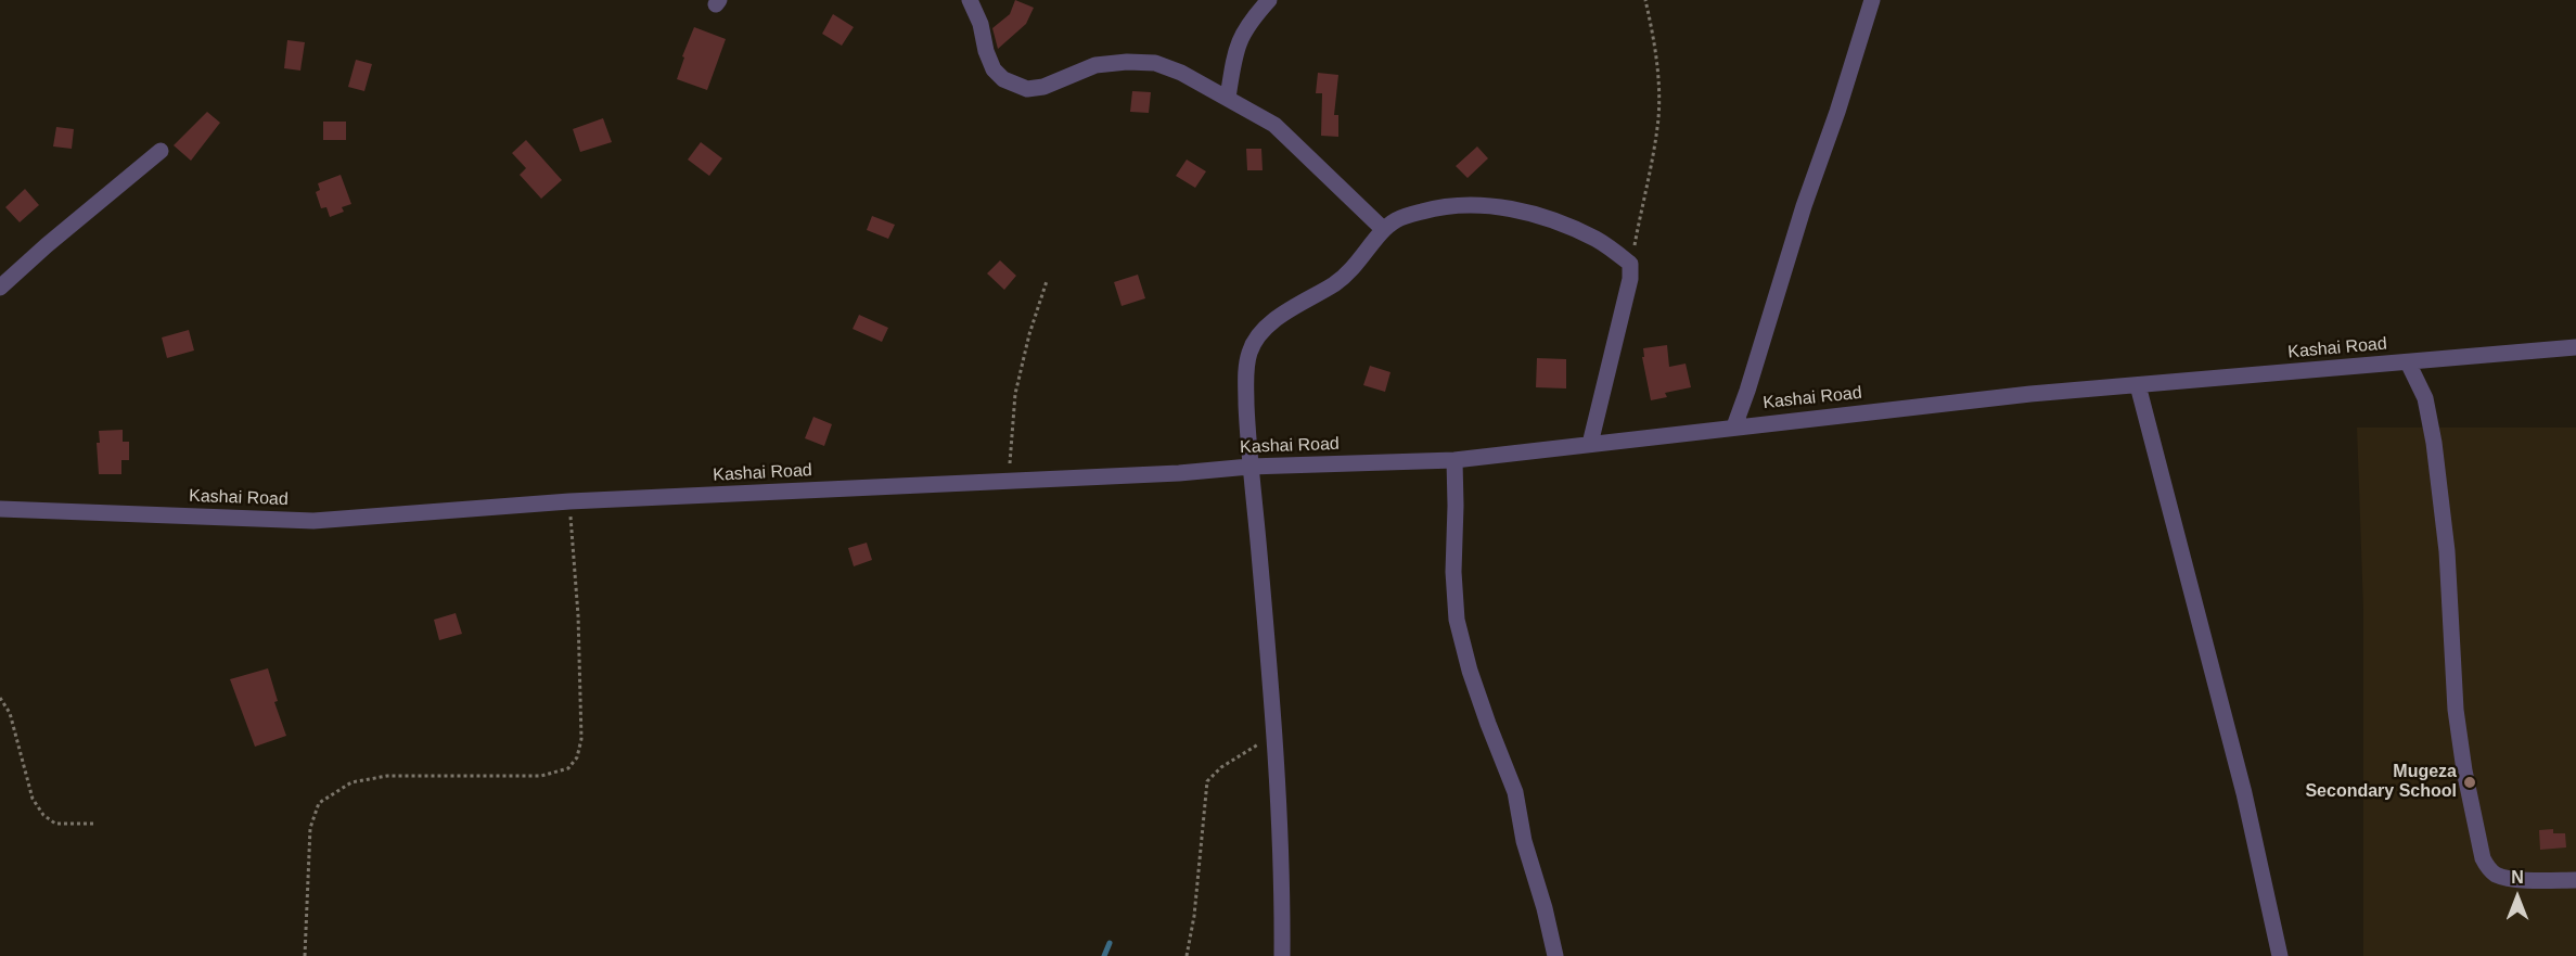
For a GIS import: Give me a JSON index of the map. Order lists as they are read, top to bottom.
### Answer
{
  "streets": {
    "street": ["Kashai Road"]
  },
  "places": ["Mugeza Secondary School"],
  "north": "top"
}
